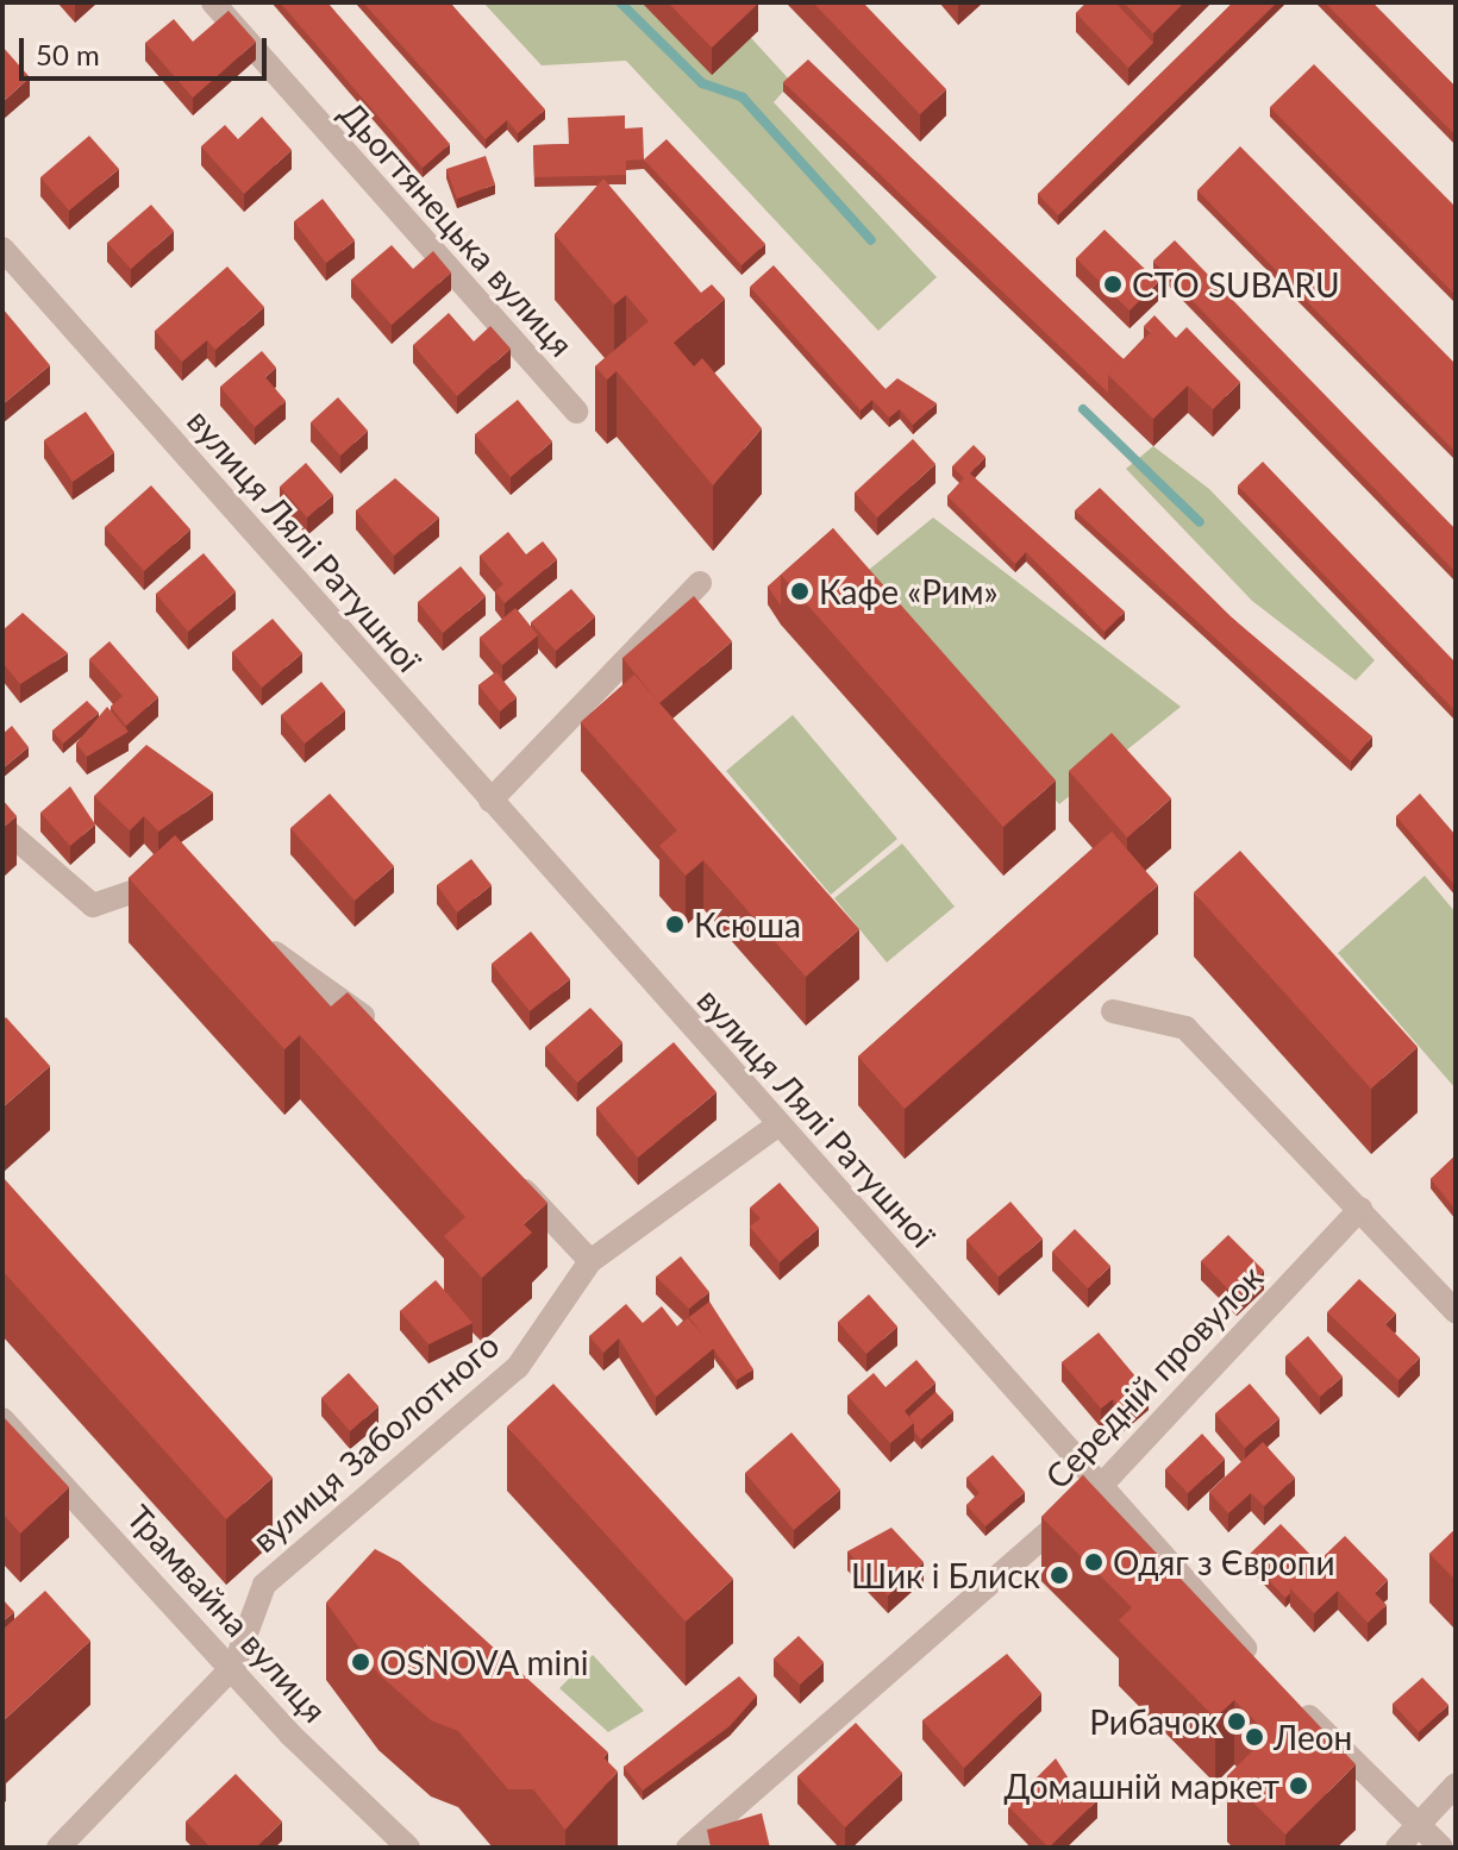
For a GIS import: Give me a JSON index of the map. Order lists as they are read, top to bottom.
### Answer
{
  "streets": {
    "street": [
      "Дьогтянецька вулиця",
      "вулиця Лялі Ратушної",
      "Середній провулок",
      "вулиця Заболотного",
      "Трамвайна вулиця"
    ]
  },
  "crossings": [
    ["вулиця Лялі Ратушної", "Середній провулок"],
    ["вулиця Лялі Ратушної", "вулиця Заболотного"],
    ["вулиця Заболотного", "Трамвайна вулиця"]
  ],
  "places": [
    "СТО SUBARU",
    "Кафе «Рим»",
    "Ксюша",
    "Одяг з Європи",
    "Шик і Блиск",
    "OSNOVA mini",
    "Рибачок",
    "Леон",
    "Домашній маркет"
  ],
  "scale_bar": "50 m"
}
